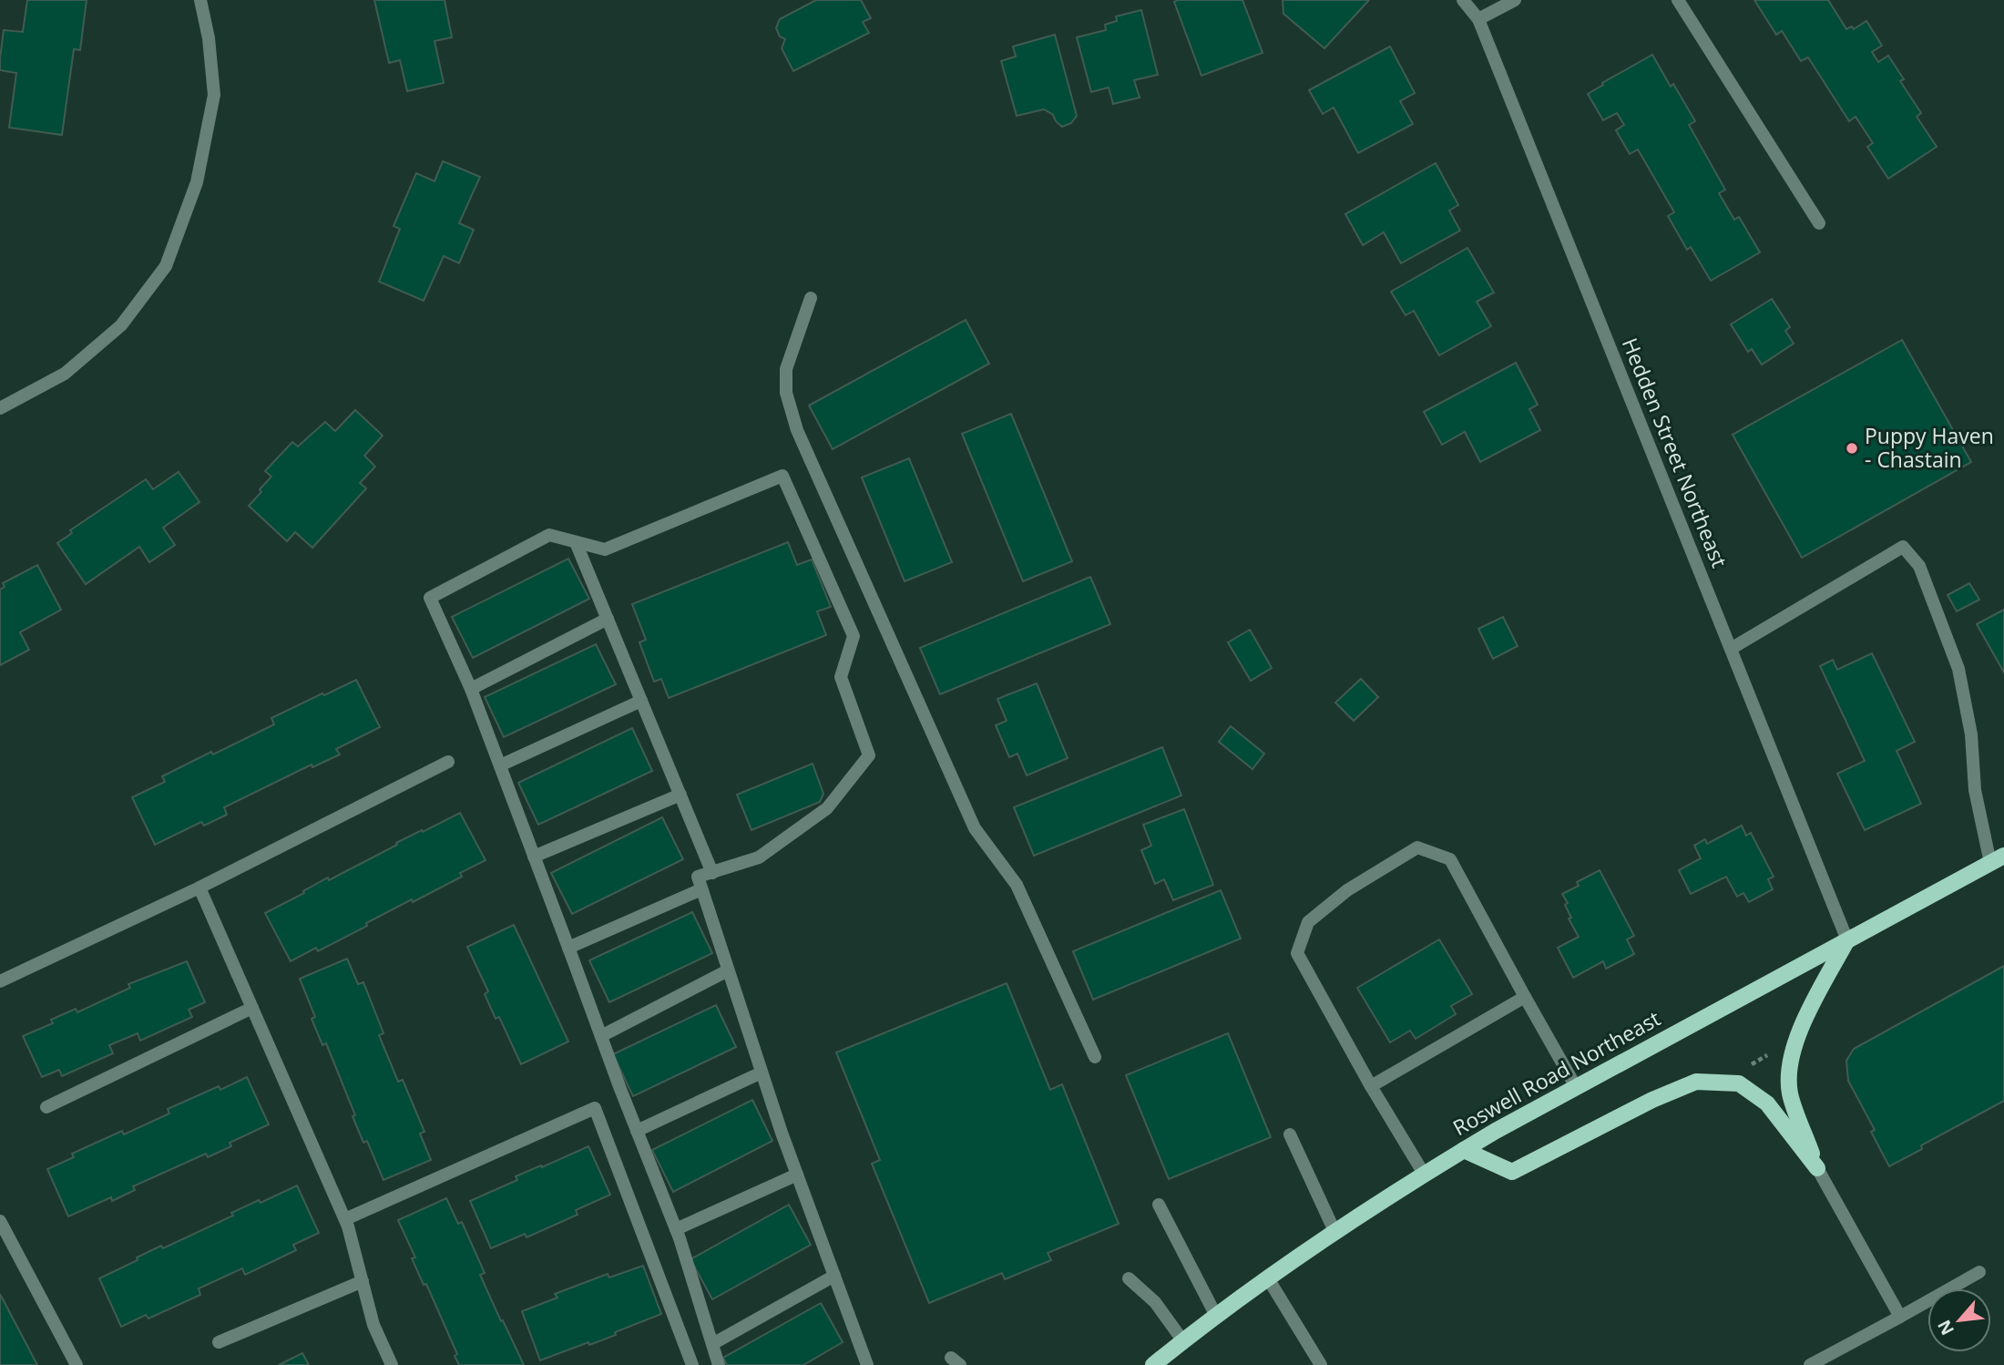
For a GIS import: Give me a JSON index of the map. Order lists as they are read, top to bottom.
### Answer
{
  "streets": {
    "main road": ["Roswell Road Northeast"],
    "street": ["Hedden Street Northeast"]
  },
  "crossings": [
    ["Hedden Street Northeast", "Roswell Road Northeast"]
  ],
  "places": ["Puppy Haven - Chastain"],
  "north": "bottom left"
}
